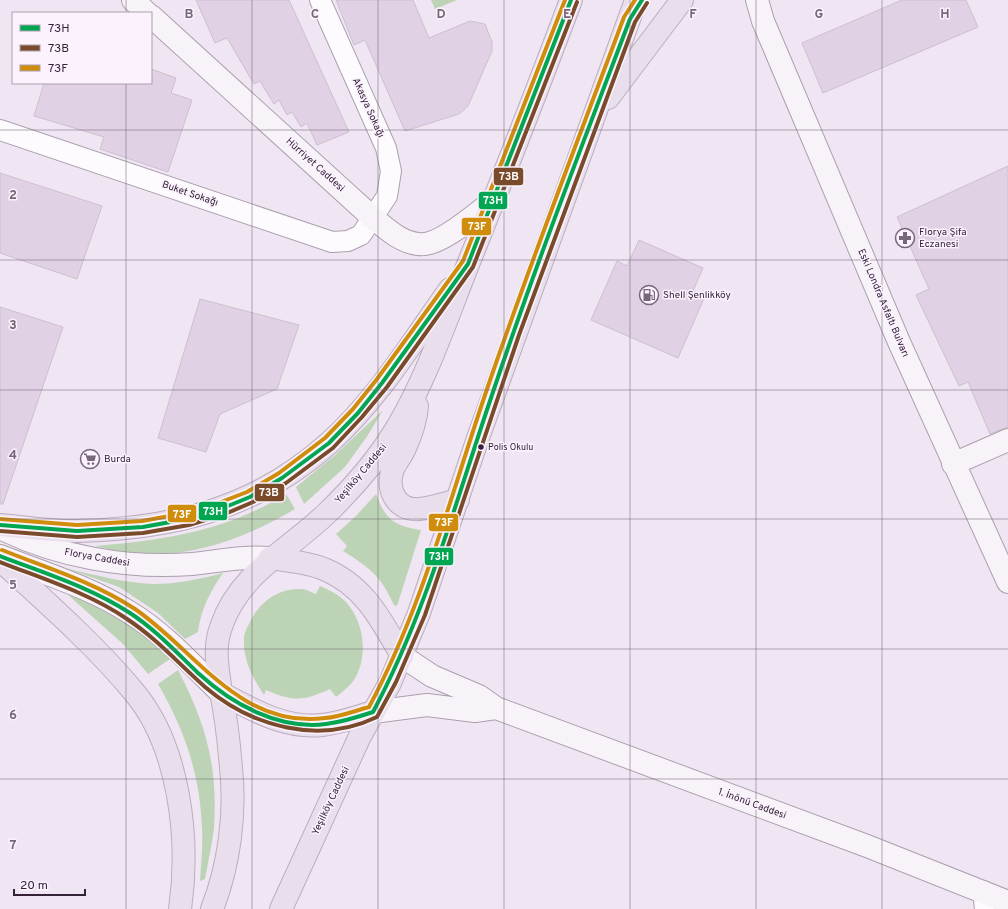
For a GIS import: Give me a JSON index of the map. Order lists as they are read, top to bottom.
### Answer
{
  "streets": {
    "highway": ["Yeşilköy Caddesi"],
    "main road": [
      "Hürriyet Caddesi",
      "Eski Londra Asfaltı Bulvarı",
      "Florya Caddesi",
      "1. İnönü Caddesi"
    ],
    "street": ["Akasya Sokağı", "Buket Sokağı"]
  },
  "crossings": [
    ["Akasya Sokağı", "Hürriyet Caddesi"],
    ["Akasya Sokağı", "Buket Sokağı"],
    ["Hürriyet Caddesi", "Buket Sokağı"],
    ["Hürriyet Caddesi", "Yeşilköy Caddesi"],
    ["Yeşilköy Caddesi", "Florya Caddesi"]
  ],
  "places": {
    "pharmacy": ["Florya Şifa Eczanesi"],
    "fuel station": ["Shell Şenlikköy"],
    "other": ["Polis Okulu"],
    "supermarket": ["Burda"]
  },
  "lines": ["transit line 73H", "transit line 73F", "transit line 73B"],
  "legend": ["73H", "73B", "73F"],
  "scale_bar": "20 m",
  "grid": {
    "columns": [
      "B",
      "C",
      "D",
      "E",
      "F",
      "G",
      "H"
    ],
    "rows": [
      "2",
      "3",
      "4",
      "5",
      "6",
      "7"
    ]
  }
}
